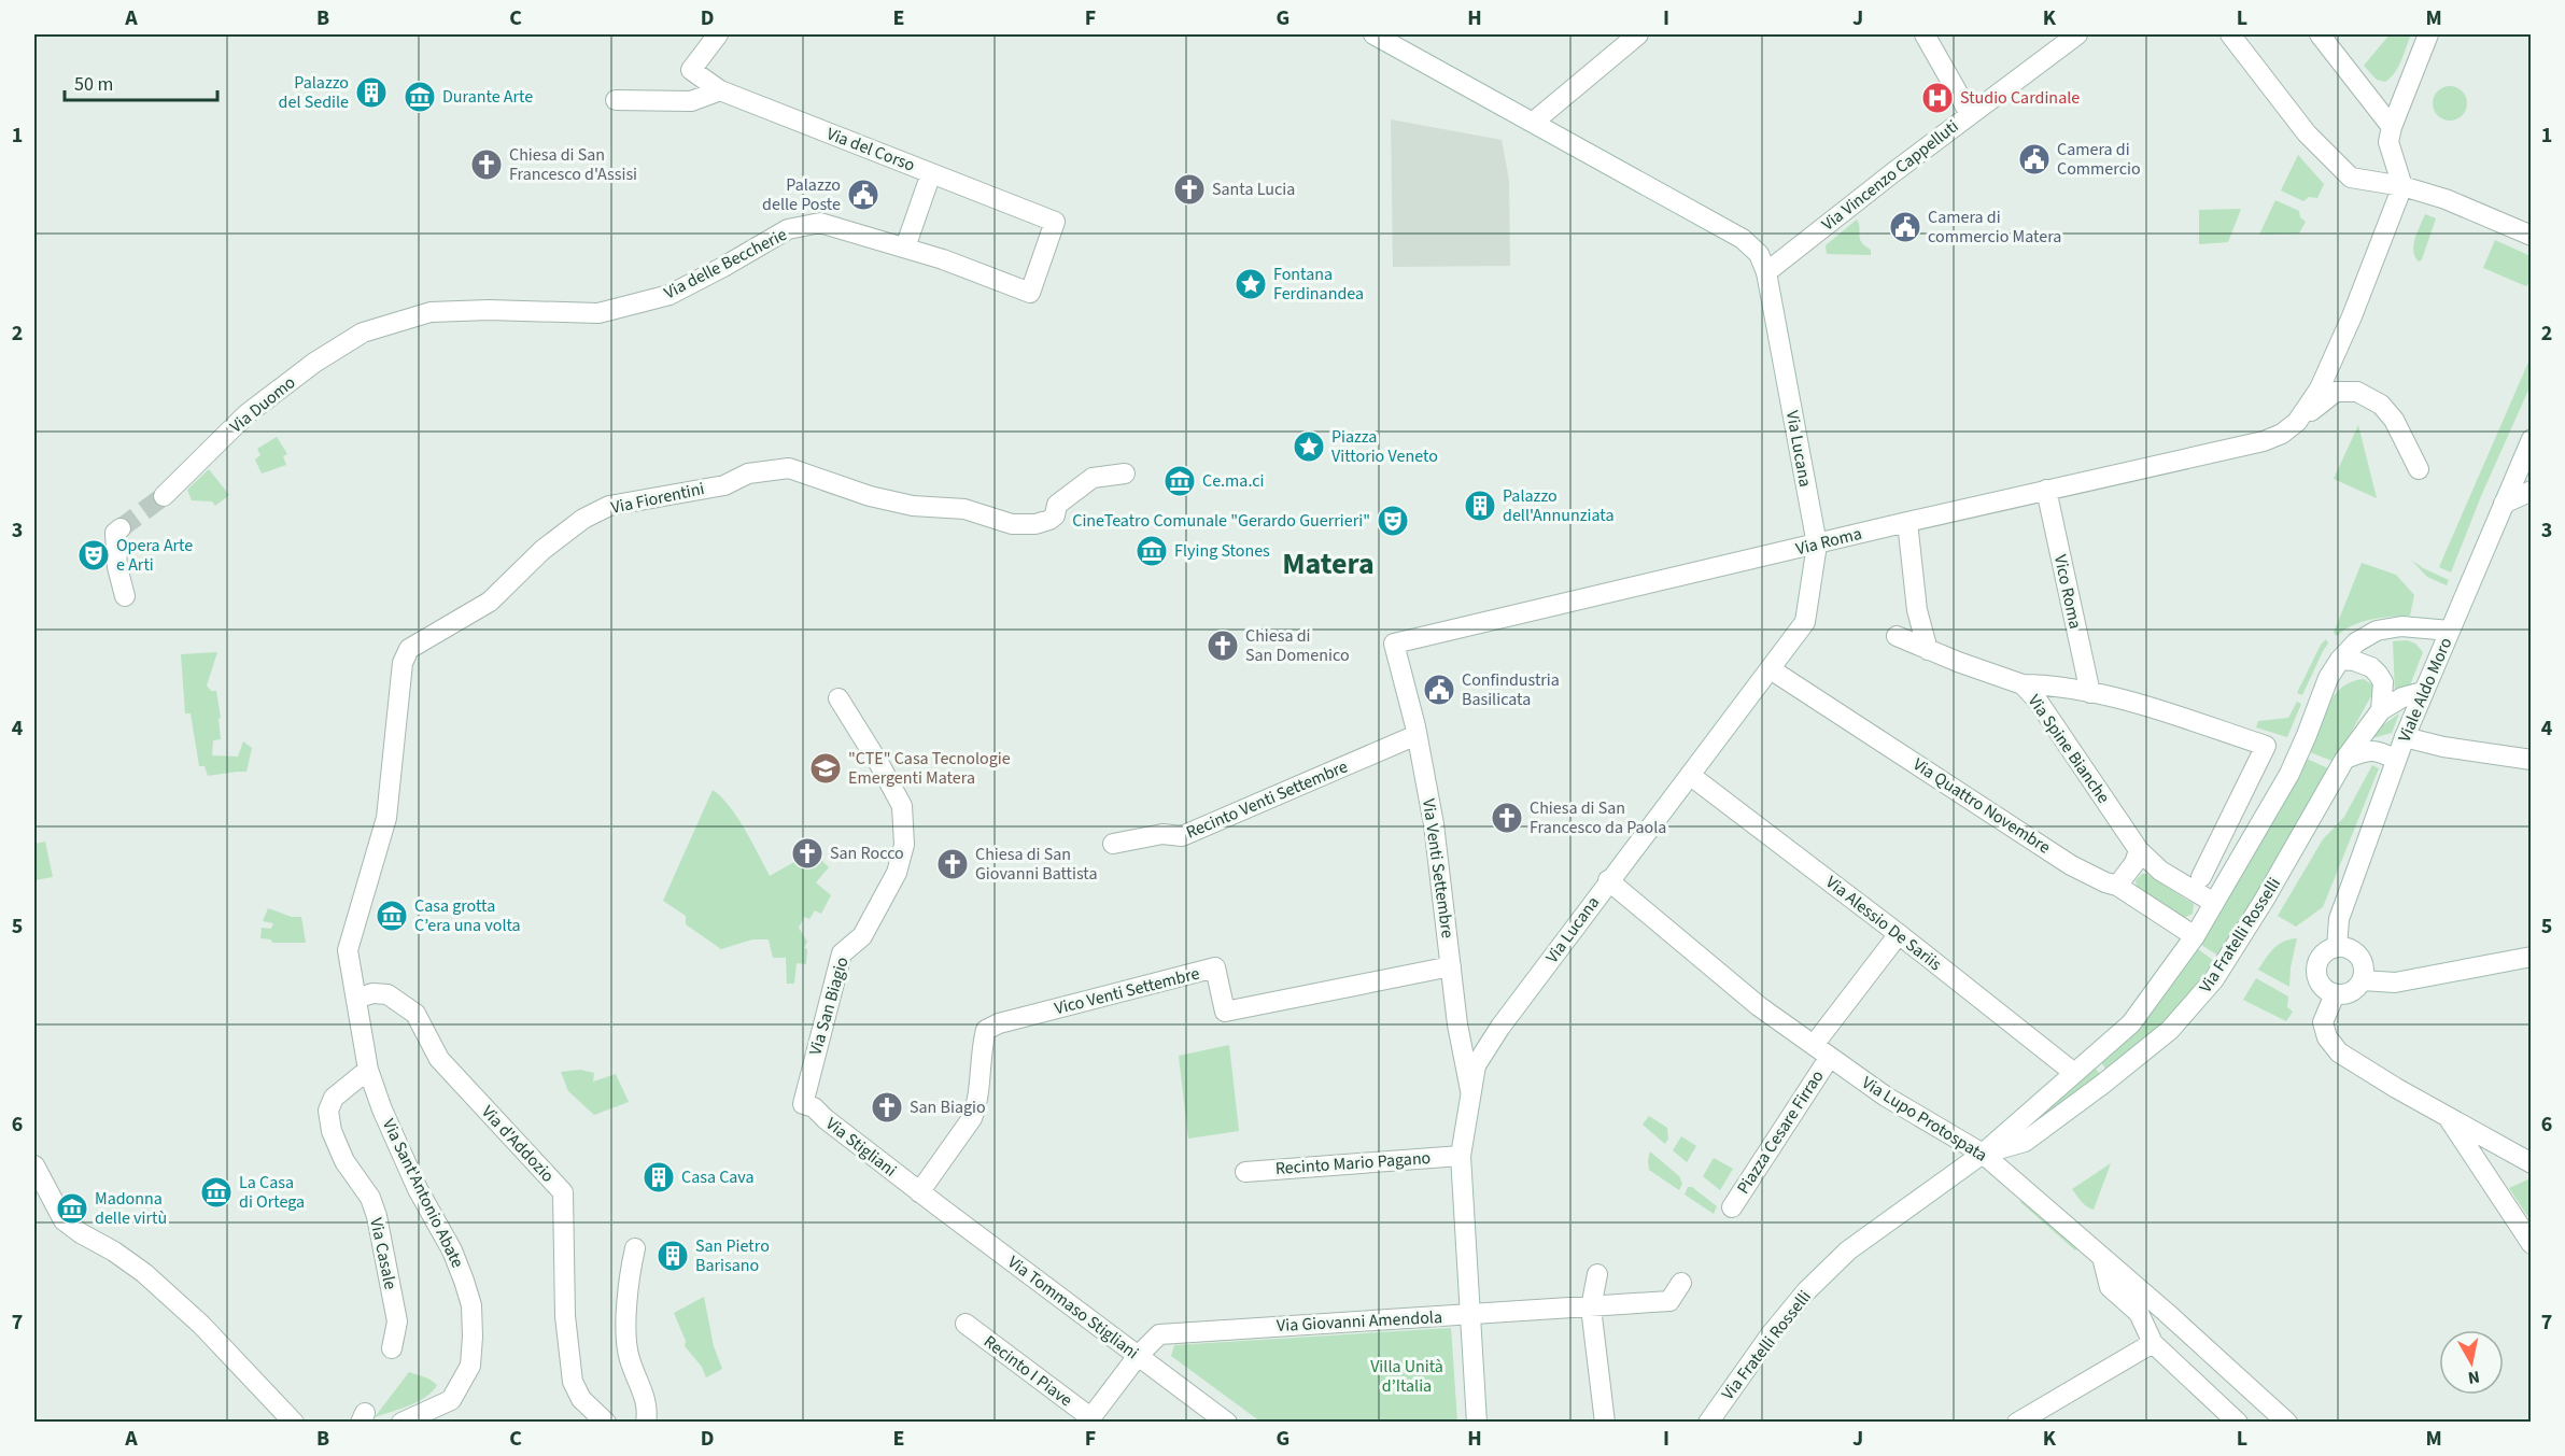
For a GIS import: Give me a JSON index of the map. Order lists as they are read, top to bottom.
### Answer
{
  "streets": {
    "street": [
      "Via del Corso",
      "Via Vincenzo Cappelluti",
      "Via delle Beccherie",
      "Via Duomo",
      "Via Lucana",
      "Via Fiorentini",
      "Via Roma",
      "Vico Roma",
      "Viale Aldo Moro",
      "Via Spine Bianche",
      "Recinto Venti Settembre",
      "Via Quattro Novembre",
      "Via Venti Settembre",
      "Via Alessio De Sariis",
      "Via Fratelli Rosselli",
      "Vico Venti Settembre",
      "Via San Biagio",
      "Via Lupo Protospata",
      "Piazza Cesare Firrao",
      "Via d'Addozio",
      "Via Stigliani",
      "Recinto Mario Pagano",
      "Via Sant'Antonio Abate",
      "Via Casale",
      "Via Tommaso Stigliani",
      "Via Giovanni Amendola",
      "Recinto I Piave"
    ]
  },
  "crossings": [
    ["Via del Corso", "Via delle Beccherie"],
    ["Via Vincenzo Cappelluti", "Via Lucana"],
    ["Via delle Beccherie", "Via Duomo"],
    ["Via Lucana", "Via Roma"],
    ["Via Lucana", "Via Quattro Novembre"],
    ["Via Lucana", "Via Venti Settembre"],
    ["Via Lucana", "Via Alessio De Sariis"],
    ["Via Lucana", "Via Lupo Protospata"],
    ["Via Fiorentini", "Via d'Addozio"],
    ["Via Fiorentini", "Via Sant'Antonio Abate"],
    ["Via Roma", "Vico Roma"],
    ["Via Roma", "Via Venti Settembre"],
    ["Viale Aldo Moro", "Via Fratelli Rosselli"],
    ["Via Spine Bianche", "Via Fratelli Rosselli"],
    ["Recinto Venti Settembre", "Via Venti Settembre"],
    ["Via Quattro Novembre", "Via Fratelli Rosselli"],
    ["Via Venti Settembre", "Vico Venti Settembre"],
    ["Via Alessio De Sariis", "Via Fratelli Rosselli"],
    ["Via Fratelli Rosselli", "Via Lupo Protospata"],
    ["Vico Venti Settembre", "Via Stigliani"],
    ["Vico Venti Settembre", "Via Tommaso Stigliani"],
    ["Via San Biagio", "Via Stigliani"],
    ["Via Lupo Protospata", "Piazza Cesare Firrao"],
    ["Via d'Addozio", "Via Sant'Antonio Abate"],
    ["Via Stigliani", "Via Tommaso Stigliani"],
    ["Via Sant'Antonio Abate", "Via Casale"],
    ["Via Tommaso Stigliani", "Via Giovanni Amendola"],
    ["Via Giovanni Amendola", "Recinto I Piave"]
  ],
  "districts": ["Matera"],
  "parks": ["Villa Unità d’Italia"],
  "places": {
    "building": [
      "Palazzo del Sedile",
      "Palazzo dell'Annunziata",
      "Casa Cava",
      "San Pietro Barisano"
    ],
    "museum": [
      "Durante Arte",
      "Ce.ma.ci",
      "Flying Stones",
      "Casa grotta C’era una volta",
      "La Casa di Ortega",
      "Madonna delle virtù"
    ],
    "hospital": ["Studio Cardinale"],
    "public building": [
      "Camera di Commercio",
      "Palazzo delle Poste",
      "Camera di commercio Matera",
      "Confindustria Basilicata"
    ],
    "church": [
      "Chiesa di San Francesco d'Assisi",
      "Santa Lucia",
      "Chiesa di San Domenico",
      "Chiesa di San Francesco da Paola",
      "San Rocco",
      "Chiesa di San Giovanni Battista",
      "San Biagio"
    ],
    "place": ["Fontana Ferdinandea", "Piazza Vittorio Veneto"],
    "theatre": ["CineTeatro Comunale \"Gerardo Guerrieri\"", "Opera Arte e Arti"],
    "school or university": ["\"CTE\" Casa Tecnologie Emergenti Matera"]
  },
  "scale_bar": "50 m",
  "north": "bottom",
  "grid": {
    "columns": [
      "A",
      "B",
      "C",
      "D",
      "E",
      "F",
      "G",
      "H",
      "I",
      "J",
      "K",
      "L",
      "M"
    ],
    "rows": [
      "1",
      "2",
      "3",
      "4",
      "5",
      "6",
      "7"
    ]
  }
}
